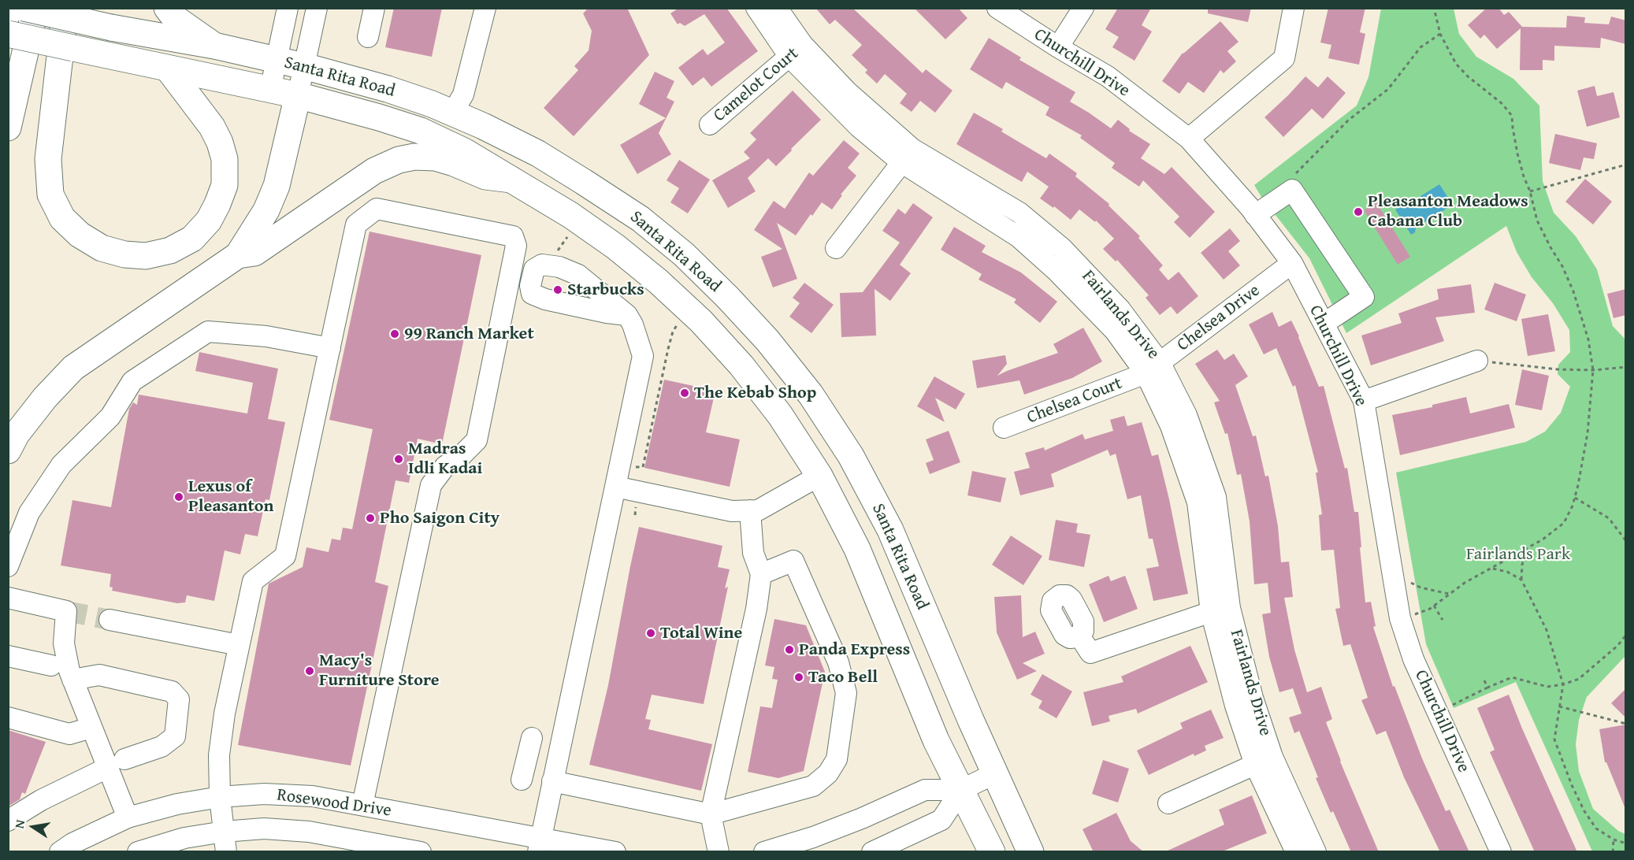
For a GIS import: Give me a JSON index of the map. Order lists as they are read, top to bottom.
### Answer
{
  "streets": {
    "main road": ["Santa Rita Road"],
    "street": [
      "Churchill Drive",
      "Camelot Court",
      "Fairlands Drive",
      "Chelsea Drive",
      "Chelsea Court",
      "Rosewood Drive"
    ]
  },
  "crossings": [
    ["Churchill Drive", "Chelsea Drive"],
    ["Camelot Court", "Fairlands Drive"],
    ["Fairlands Drive", "Chelsea Drive"],
    ["Fairlands Drive", "Chelsea Court"],
    ["Chelsea Drive", "Chelsea Court"]
  ],
  "parks": ["Fairlands Park"],
  "places": [
    "Pleasanton Meadows Cabana Club",
    "Starbucks",
    "99 Ranch Market",
    "The Kebab Shop",
    "Madras Idli Kadai",
    "Lexus of Pleasanton",
    "Pho Saigon City",
    "Total Wine",
    "Panda Express",
    "Macy's Furniture Store",
    "Taco Bell"
  ],
  "north": "left"
}
